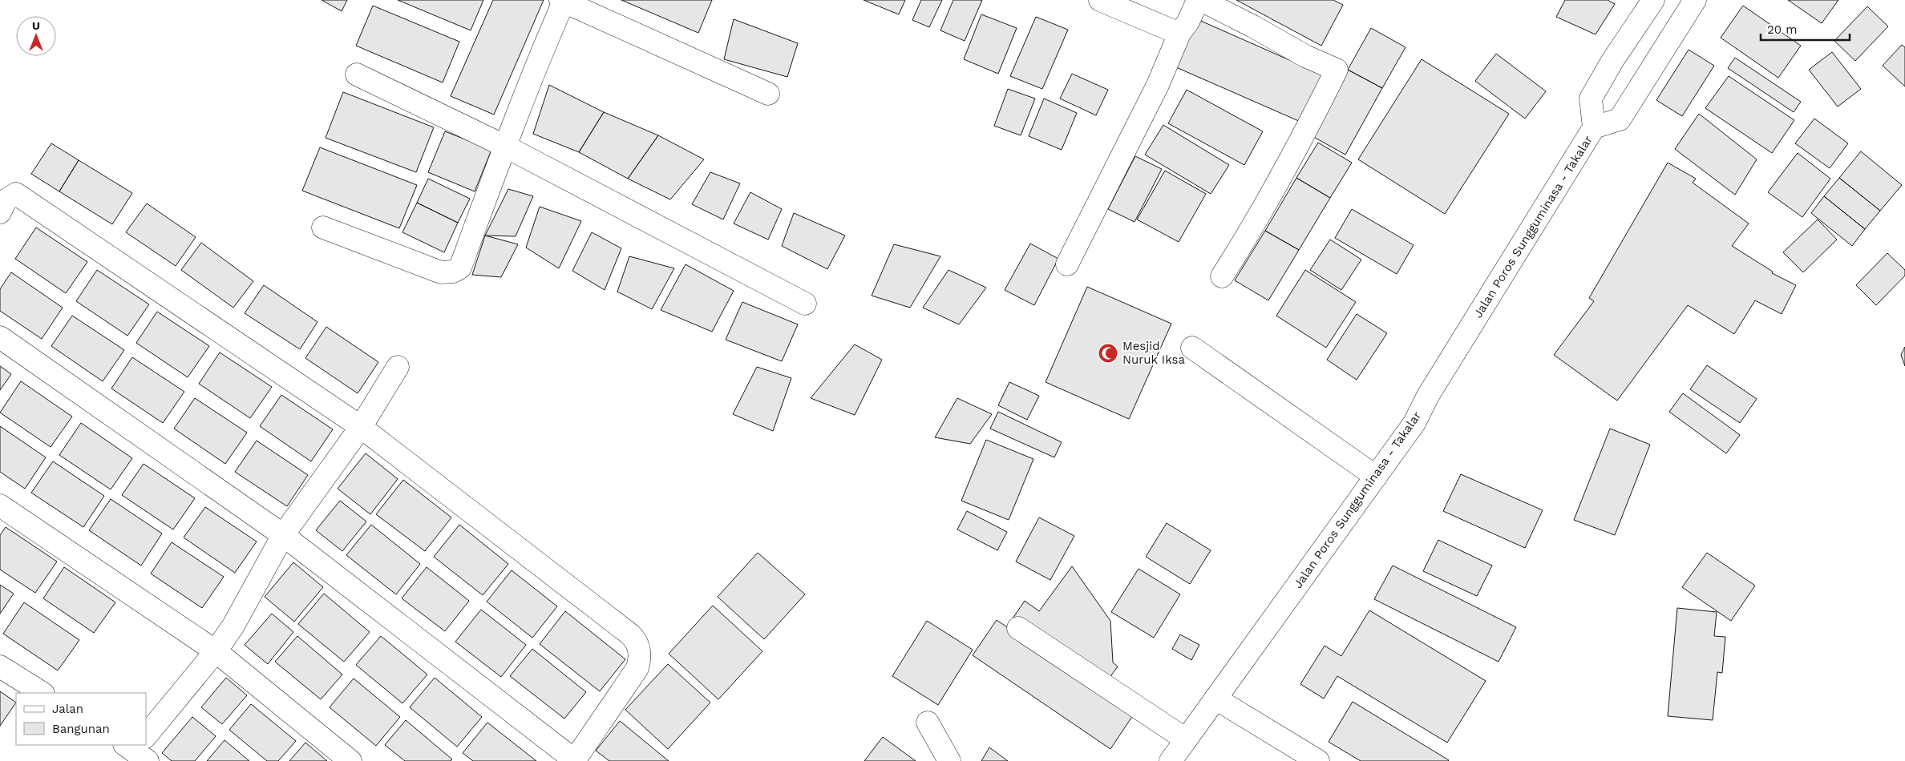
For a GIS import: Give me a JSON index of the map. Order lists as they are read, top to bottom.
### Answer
{
  "streets": {
    "main road": ["Jalan Poros Sungguminasa - Takalar"]
  },
  "places": {
    "mosque": ["Mesjid Nuruk Iksa"]
  },
  "legend": ["Jalan", "Bangunan"],
  "scale_bar": "20 m",
  "north": "top"
}
